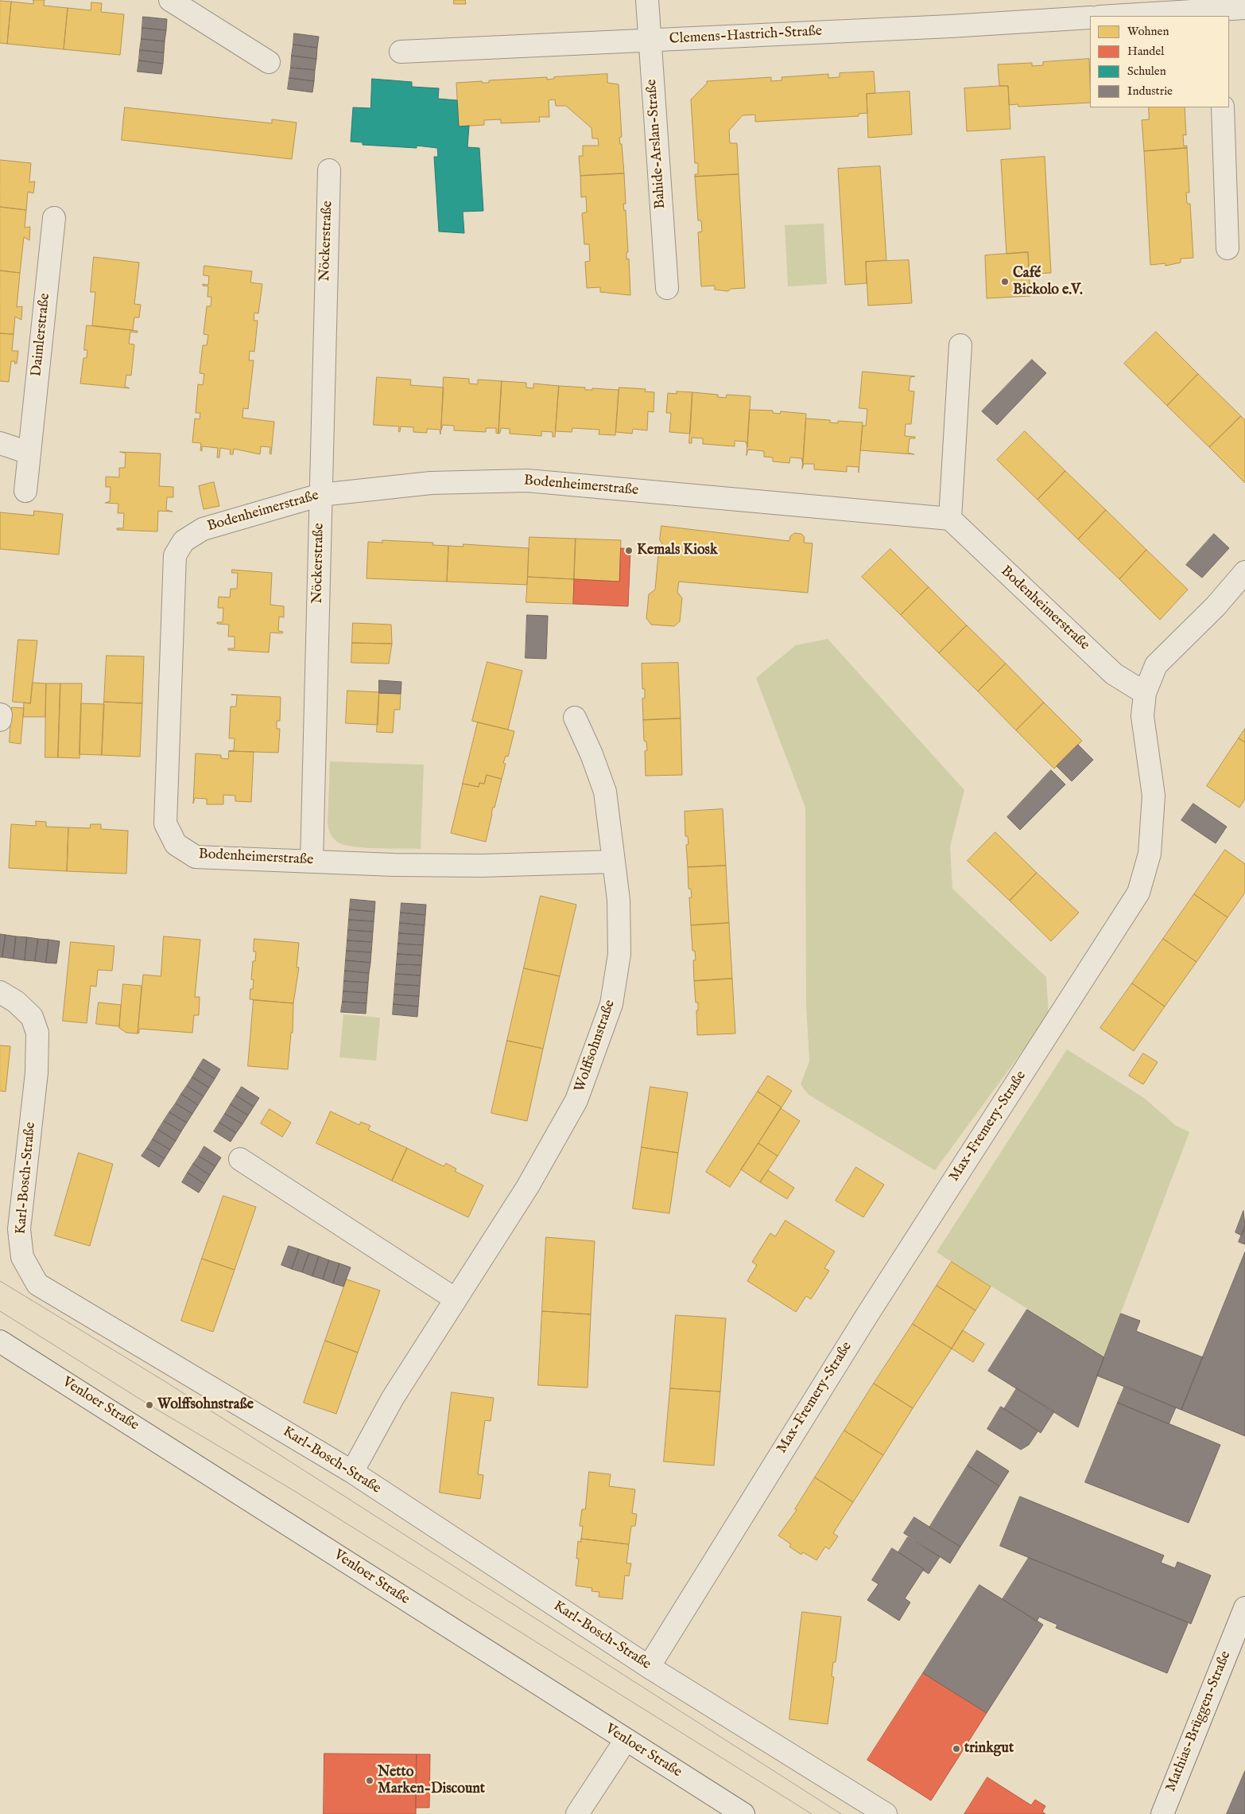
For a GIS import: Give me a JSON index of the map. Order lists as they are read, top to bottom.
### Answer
{
  "streets": {
    "street": [
      "Clemens-Hastrich-Straße",
      "Bahide-Arslan-Straße",
      "Nöckerstraße",
      "Daimlerstraße",
      "Bodenheimerstraße",
      "Wolffsohnstraße",
      "Max-Fremery-Straße",
      "Karl-Bosch-Straße",
      "Venloer Straße",
      "Mathias-Brüggen-Straße"
    ]
  },
  "crossings": [
    ["Clemens-Hastrich-Straße", "Bahide-Arslan-Straße"],
    ["Nöckerstraße", "Bodenheimerstraße"],
    ["Bodenheimerstraße", "Wolffsohnstraße"],
    ["Bodenheimerstraße", "Max-Fremery-Straße"],
    ["Wolffsohnstraße", "Karl-Bosch-Straße"],
    ["Max-Fremery-Straße", "Karl-Bosch-Straße"]
  ],
  "places": [
    "Café Bickolo e.V.",
    "Kemals Kiosk",
    "Wolffsohnstraße",
    "trinkgut",
    "Netto Marken-Discount"
  ],
  "legend": [
    "Wohnen",
    "Handel",
    "Schulen",
    "Industrie"
  ]
}
